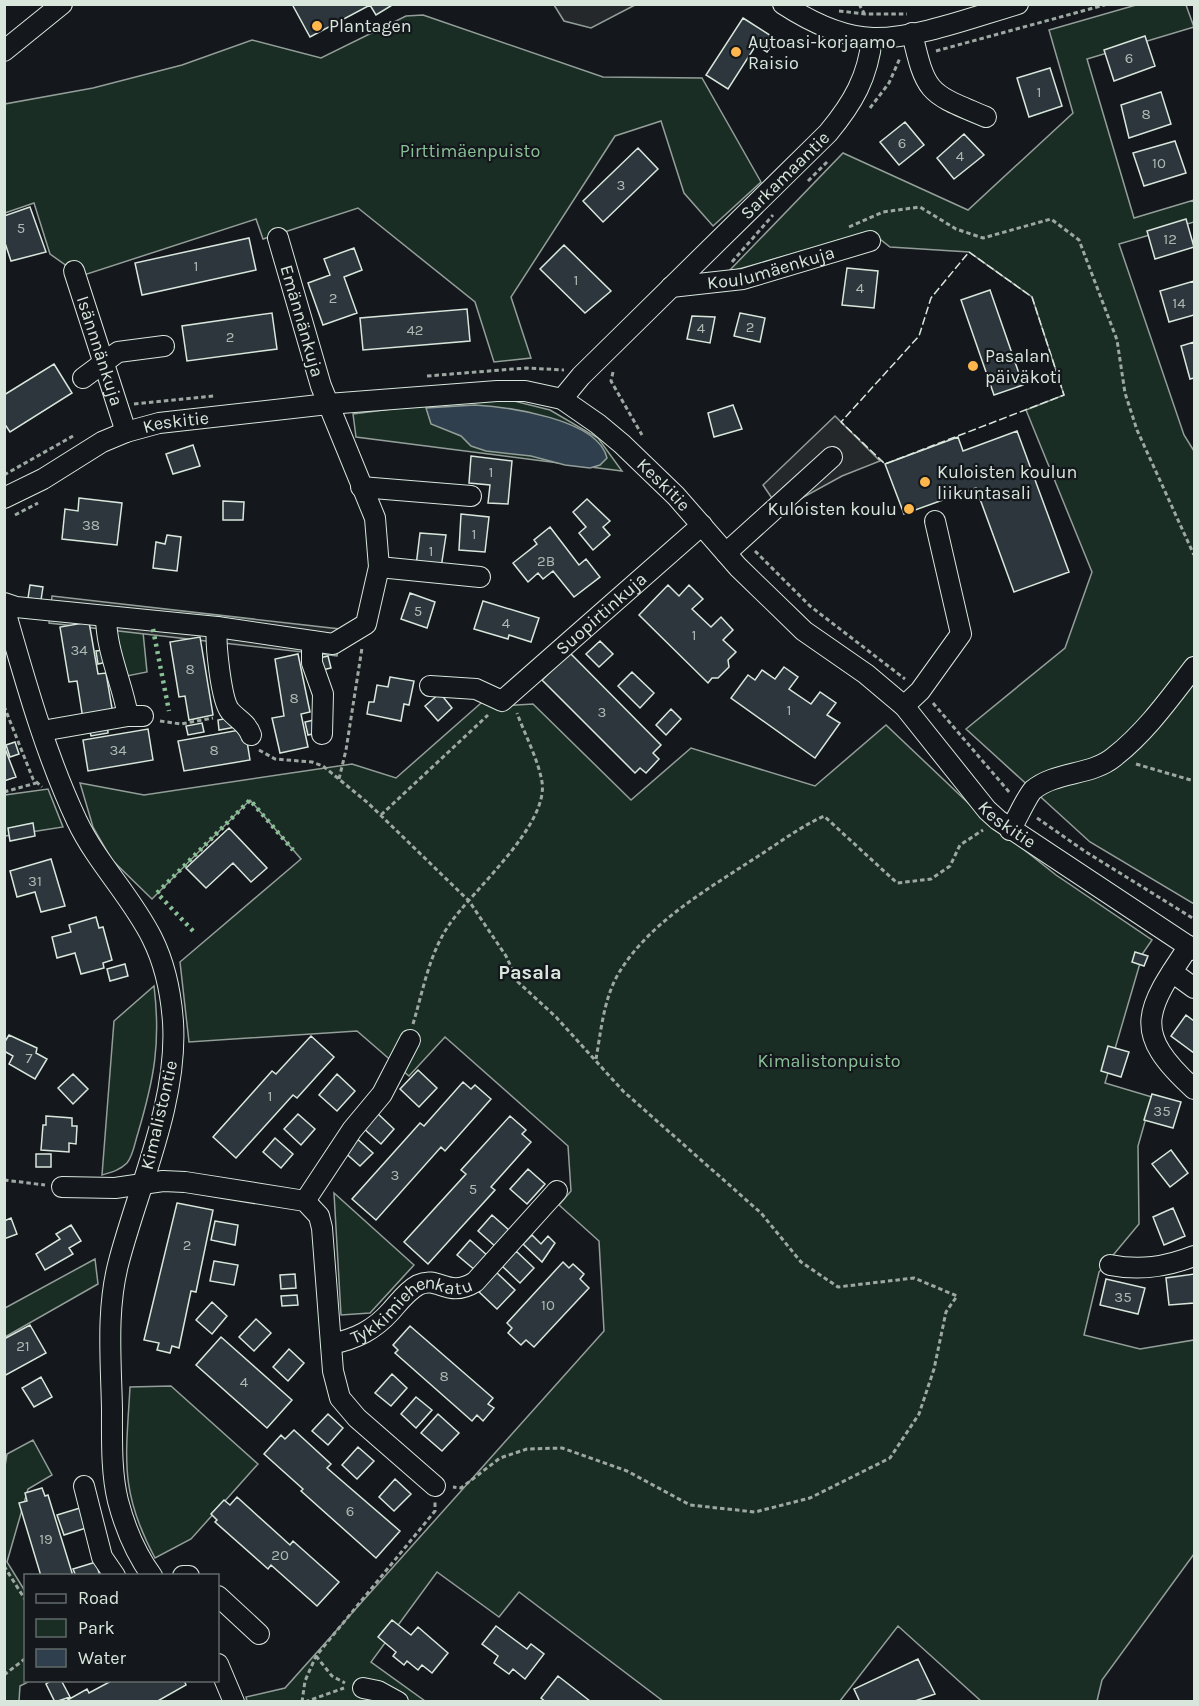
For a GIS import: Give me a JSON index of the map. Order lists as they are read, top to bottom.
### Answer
{
  "streets": {
    "street": [
      "Sarkamaantie",
      "Koulumäenkuja",
      "Emännänkuja",
      "Isännnänkuja",
      "Keskitie",
      "Suopirtinkuja",
      "Kimalistontie",
      "Tykkimiehenkatu"
    ]
  },
  "crossings": [
    ["Sarkamaantie", "Koulumäenkuja"],
    ["Sarkamaantie", "Keskitie"],
    ["Emännänkuja", "Keskitie"],
    ["Isännnänkuja", "Keskitie"],
    ["Keskitie", "Suopirtinkuja"]
  ],
  "districts": ["Pasala"],
  "parks": ["Pirttimäenpuisto", "Kimalistonpuisto"],
  "places": [
    "Plantagen",
    "Autoasi-korjaamo Raisio",
    "Pasalan päiväkoti",
    "Kuloisten koulun liikuntasali",
    "Kuloisten koulu"
  ],
  "house_numbers": [
    "6",
    "1",
    "8",
    "6",
    "4",
    "10",
    "3",
    "5",
    "12",
    "1",
    "1",
    "4",
    "2",
    "14",
    "2",
    "4",
    "42",
    "2",
    "1",
    "38",
    "1",
    "1",
    "2B",
    "5",
    "4",
    "1",
    "34",
    "8",
    "8",
    "1",
    "3",
    "34",
    "8",
    "31",
    "7",
    "1",
    "35",
    "3",
    "5",
    "2",
    "35",
    "10",
    "21",
    "8",
    "4",
    "6",
    "19",
    "20"
  ],
  "legend": ["Road", "Park", "Water"]
}
